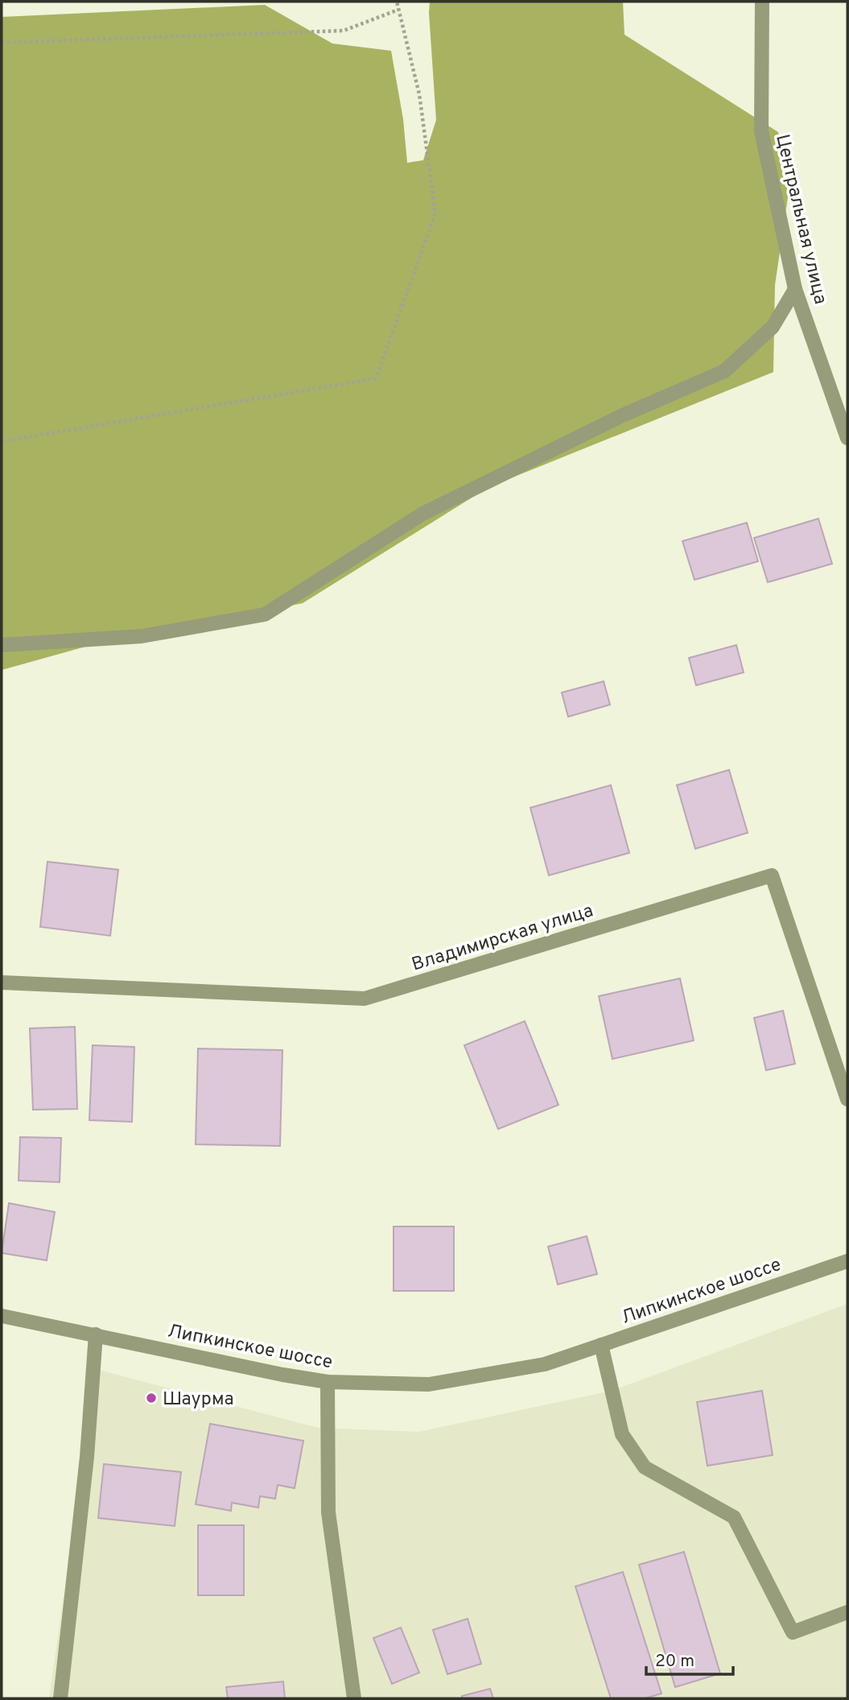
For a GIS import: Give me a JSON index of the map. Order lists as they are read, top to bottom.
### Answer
{
  "streets": {
    "street": ["Центральная улица", "Владимирская улица", "Липкинское шоссе"]
  },
  "places": ["Шаурма"],
  "scale_bar": "20 m"
}
